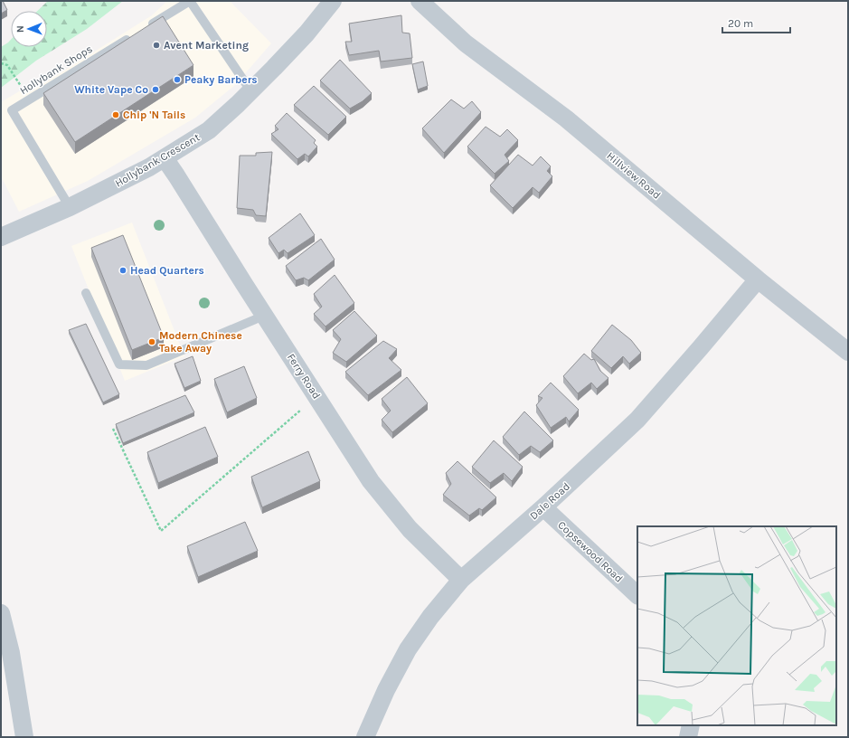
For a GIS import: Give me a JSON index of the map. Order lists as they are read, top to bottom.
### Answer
{
  "streets": {
    "street": [
      "Hollybank Crescent",
      "Hillview Road",
      "Ferry Road",
      "Dale Road",
      "Copsewood Road"
    ],
    "lane": ["Hollybank Shops"]
  },
  "crossings": [
    ["Hollybank Shops", "Hollybank Crescent"],
    ["Hollybank Crescent", "Ferry Road"],
    ["Hillview Road", "Dale Road"],
    ["Ferry Road", "Dale Road"],
    ["Dale Road", "Copsewood Road"]
  ],
  "places": [
    "Avent Marketing",
    "Peaky Barbers",
    "White Vape Co",
    "Chip 'N Tails",
    "Head Quarters",
    "Modern Chinese Take Away"
  ],
  "scale_bar": "20 m",
  "north": "left"
}
